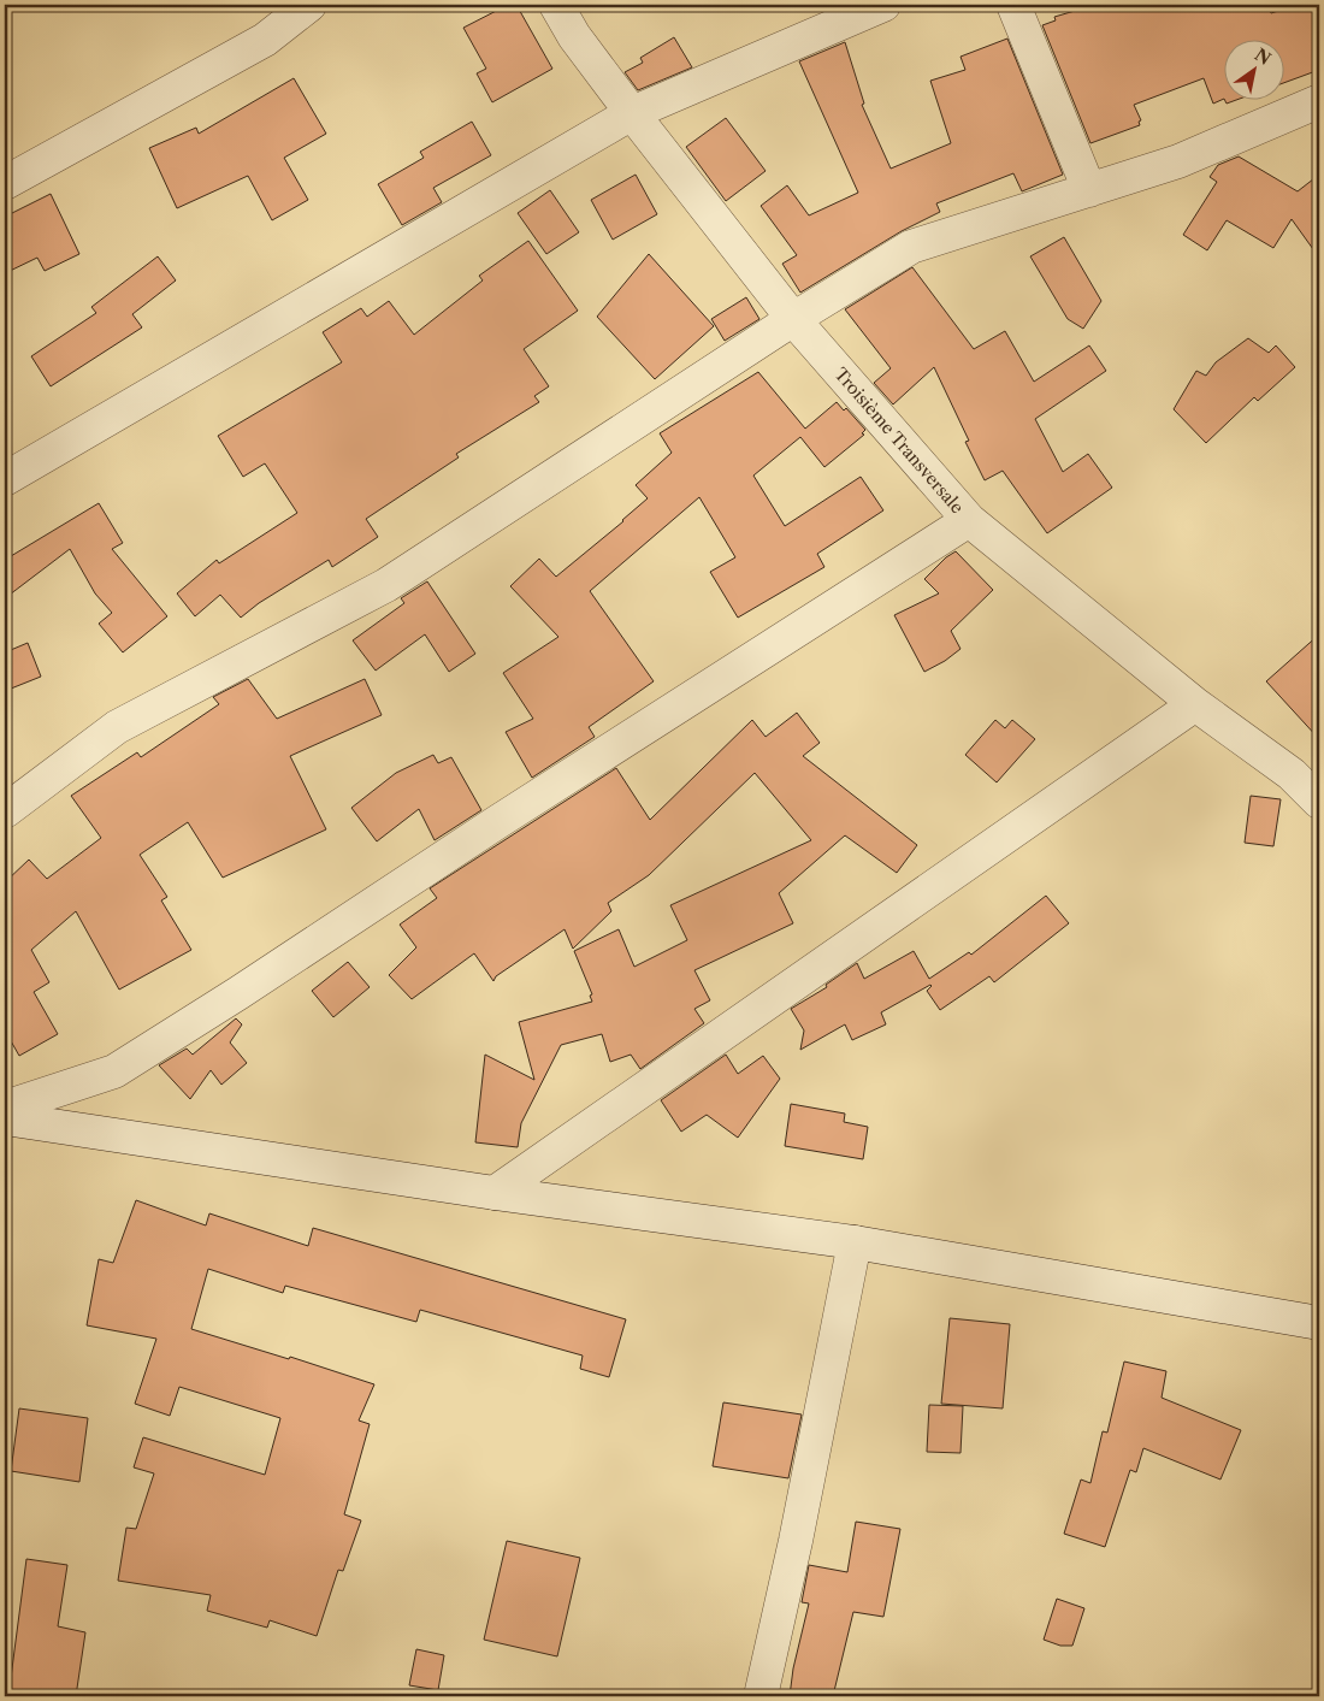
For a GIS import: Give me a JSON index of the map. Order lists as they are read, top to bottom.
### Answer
{
  "streets": {
    "street": ["Troisième Transversale"]
  },
  "north": "top right"
}
